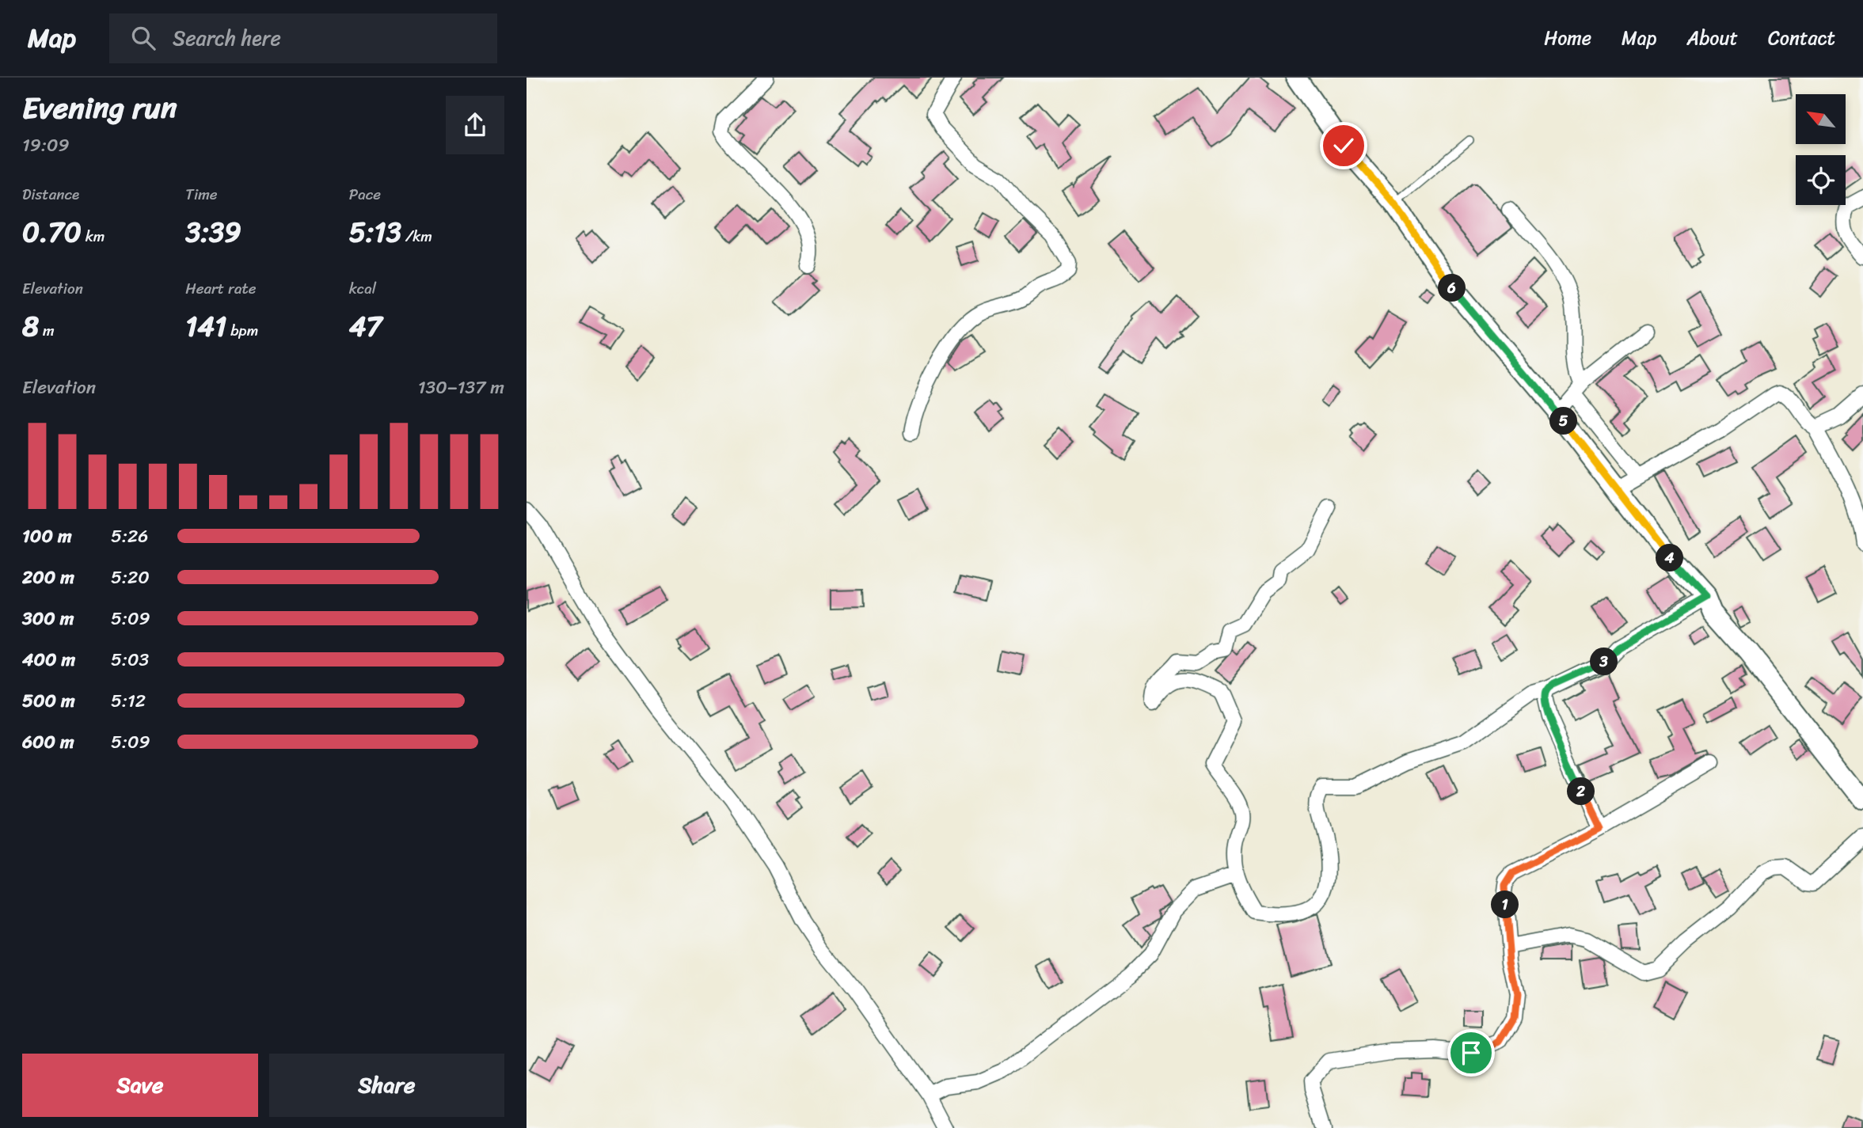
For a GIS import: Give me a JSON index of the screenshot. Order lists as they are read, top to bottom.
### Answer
{
  "north": "top left",
  "page": {
    "header": "Map",
    "search": "Search here",
    "nav": [
      "Home",
      "Map",
      "About",
      "Contact"
    ],
    "heading": ["Evening run", "19:09"],
    "stats": [
      ["Distance", "0.70 km"],
      ["Time", "3:39"],
      ["Pace", "5:13 /km"],
      ["Elevation", "8 m"],
      ["Heart rate", "141 bpm"],
      ["kcal", "47"]
    ],
    "pins": [
      "6",
      "5",
      "4",
      "3",
      "2",
      "1"
    ],
    "chart": ["Elevation", "130–137 m"],
    "list": [
      {
        "name": "100 m",
        "note": "5:26"
      },
      {
        "name": "200 m",
        "note": "5:20"
      },
      {
        "name": "300 m",
        "note": "5:09"
      },
      {
        "name": "400 m",
        "note": "5:03"
      },
      {
        "name": "500 m",
        "note": "5:12"
      },
      {
        "name": "600 m",
        "note": "5:09"
      }
    ],
    "buttons": ["Save", "Share"]
  }
}
